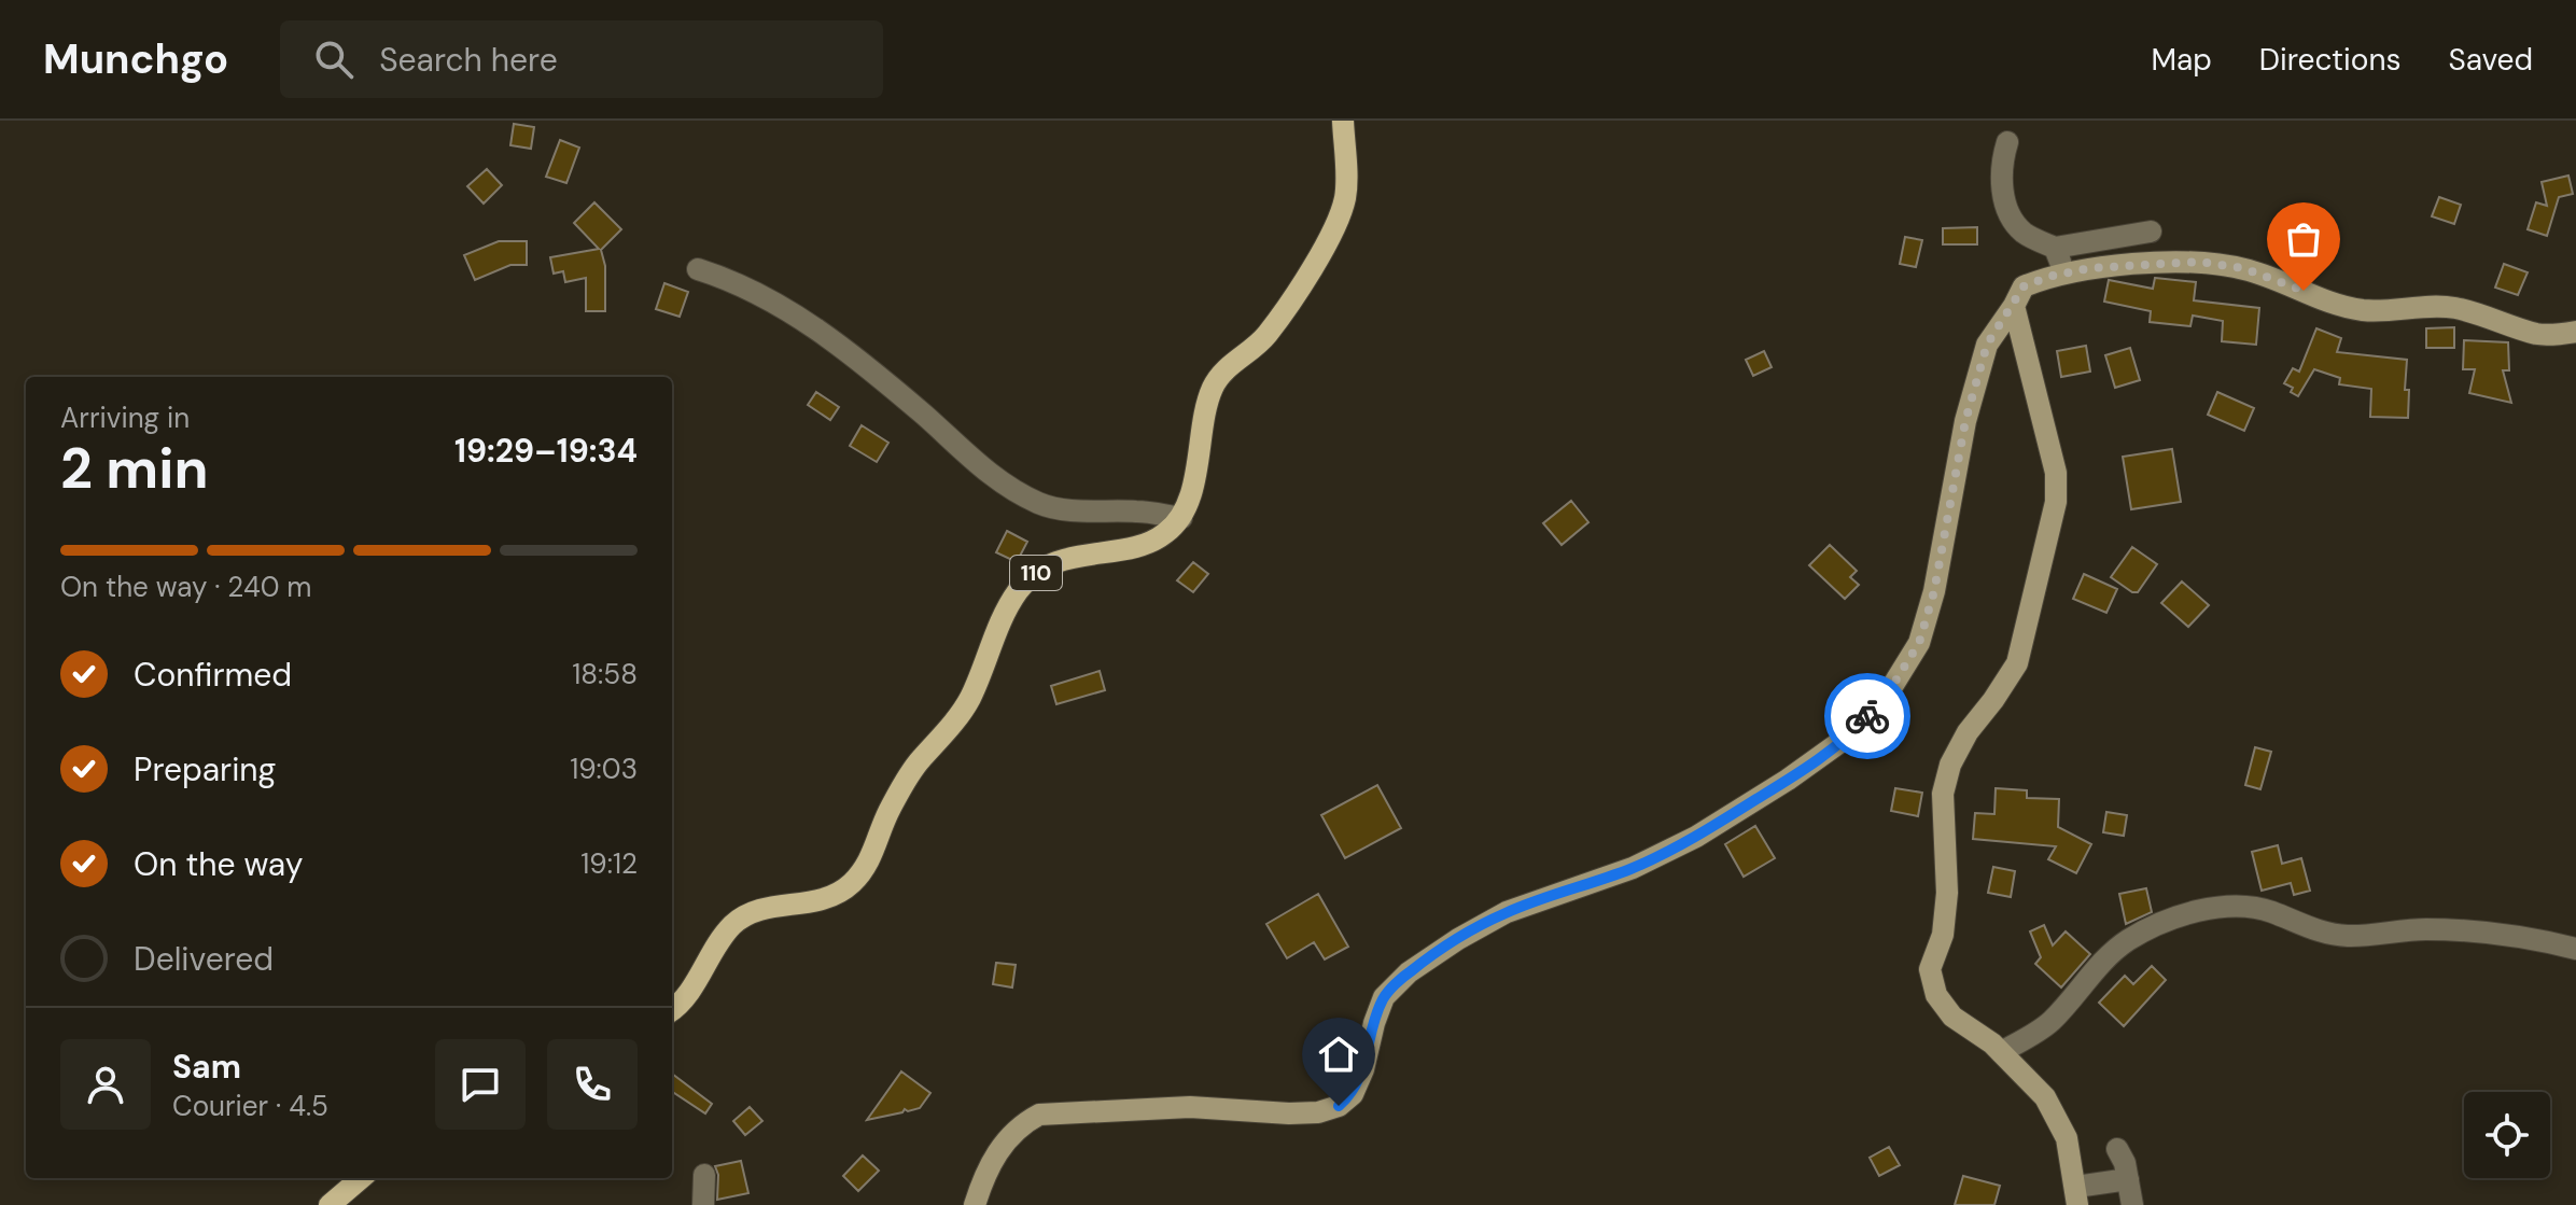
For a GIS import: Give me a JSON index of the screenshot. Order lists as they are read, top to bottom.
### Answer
{
  "streets": {
    "main road": ["110"]
  },
  "page": {
    "header": "Munchgo",
    "search": "Search here",
    "nav": ["Map", "Directions", "Saved"],
    "heading": ["2 min", "Arriving in", "19:29–19:34"],
    "panel": ["Sam", "Courier · 4.5"],
    "bar": "On the way · 240 m",
    "list": [
      ["Confirmed", "18:58"],
      ["Preparing", "19:03"],
      ["On the way", "19:12"],
      "Delivered"
    ]
  }
}
